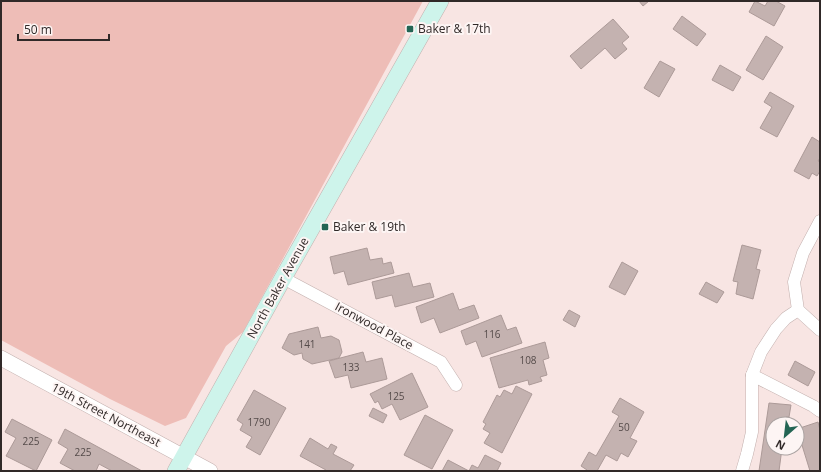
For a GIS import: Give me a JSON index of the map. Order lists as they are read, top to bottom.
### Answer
{
  "streets": {
    "main road": ["North Baker Avenue"],
    "street": ["Ironwood Place", "19th Street Northeast"]
  },
  "crossings": [
    ["North Baker Avenue", "Ironwood Place"],
    ["North Baker Avenue", "19th Street Northeast"]
  ],
  "places": {
    "transit": ["Baker & 17th", "Baker & 19th"]
  },
  "house_numbers": [
    "116",
    "141",
    "108",
    "133",
    "125",
    "1790",
    "50",
    "225",
    "225"
  ],
  "scale_bar": "50 m",
  "north": "bottom left"
}
